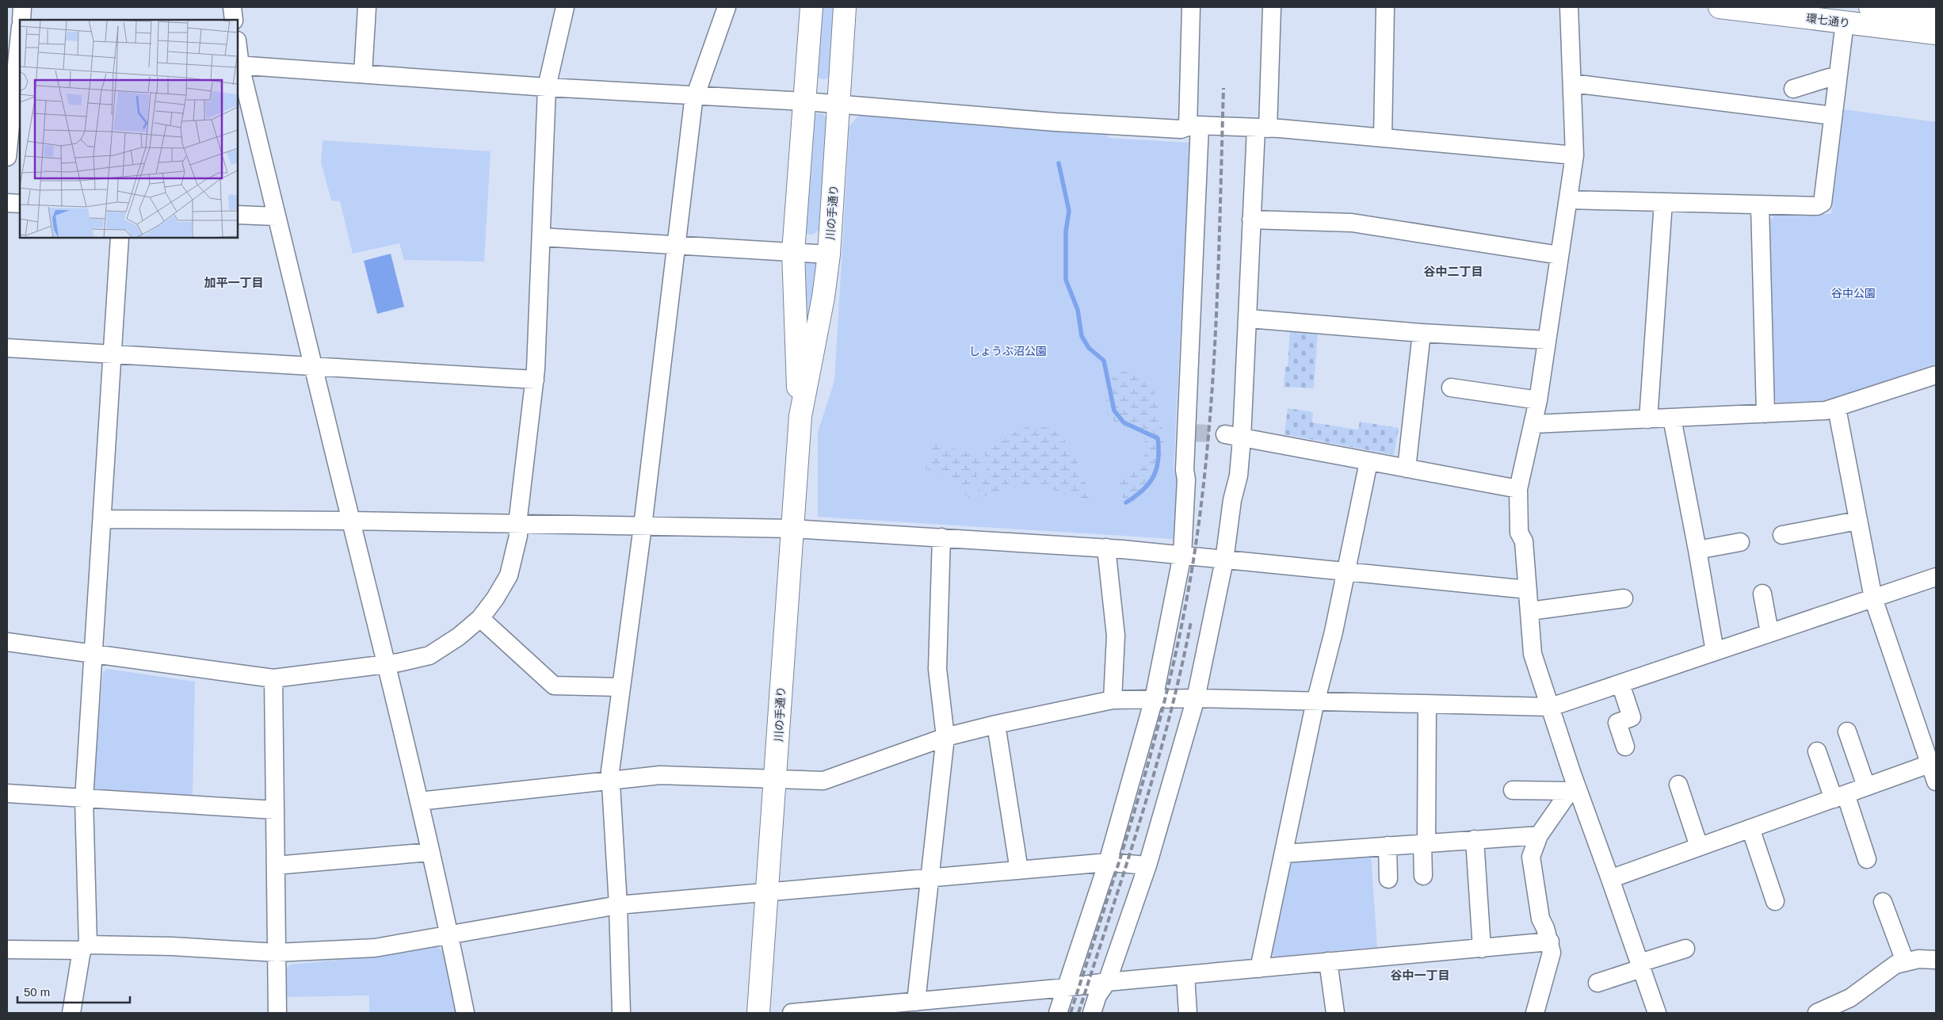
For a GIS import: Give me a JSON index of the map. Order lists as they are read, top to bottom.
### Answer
{
  "streets": {
    "main road": ["環七通り", "川の手通り"]
  },
  "districts": ["谷中二丁目", "加平一丁目", "谷中一丁目"],
  "parks": ["谷中公園", "しょうぶ沼公園"],
  "scale_bar": "50 m"
}
